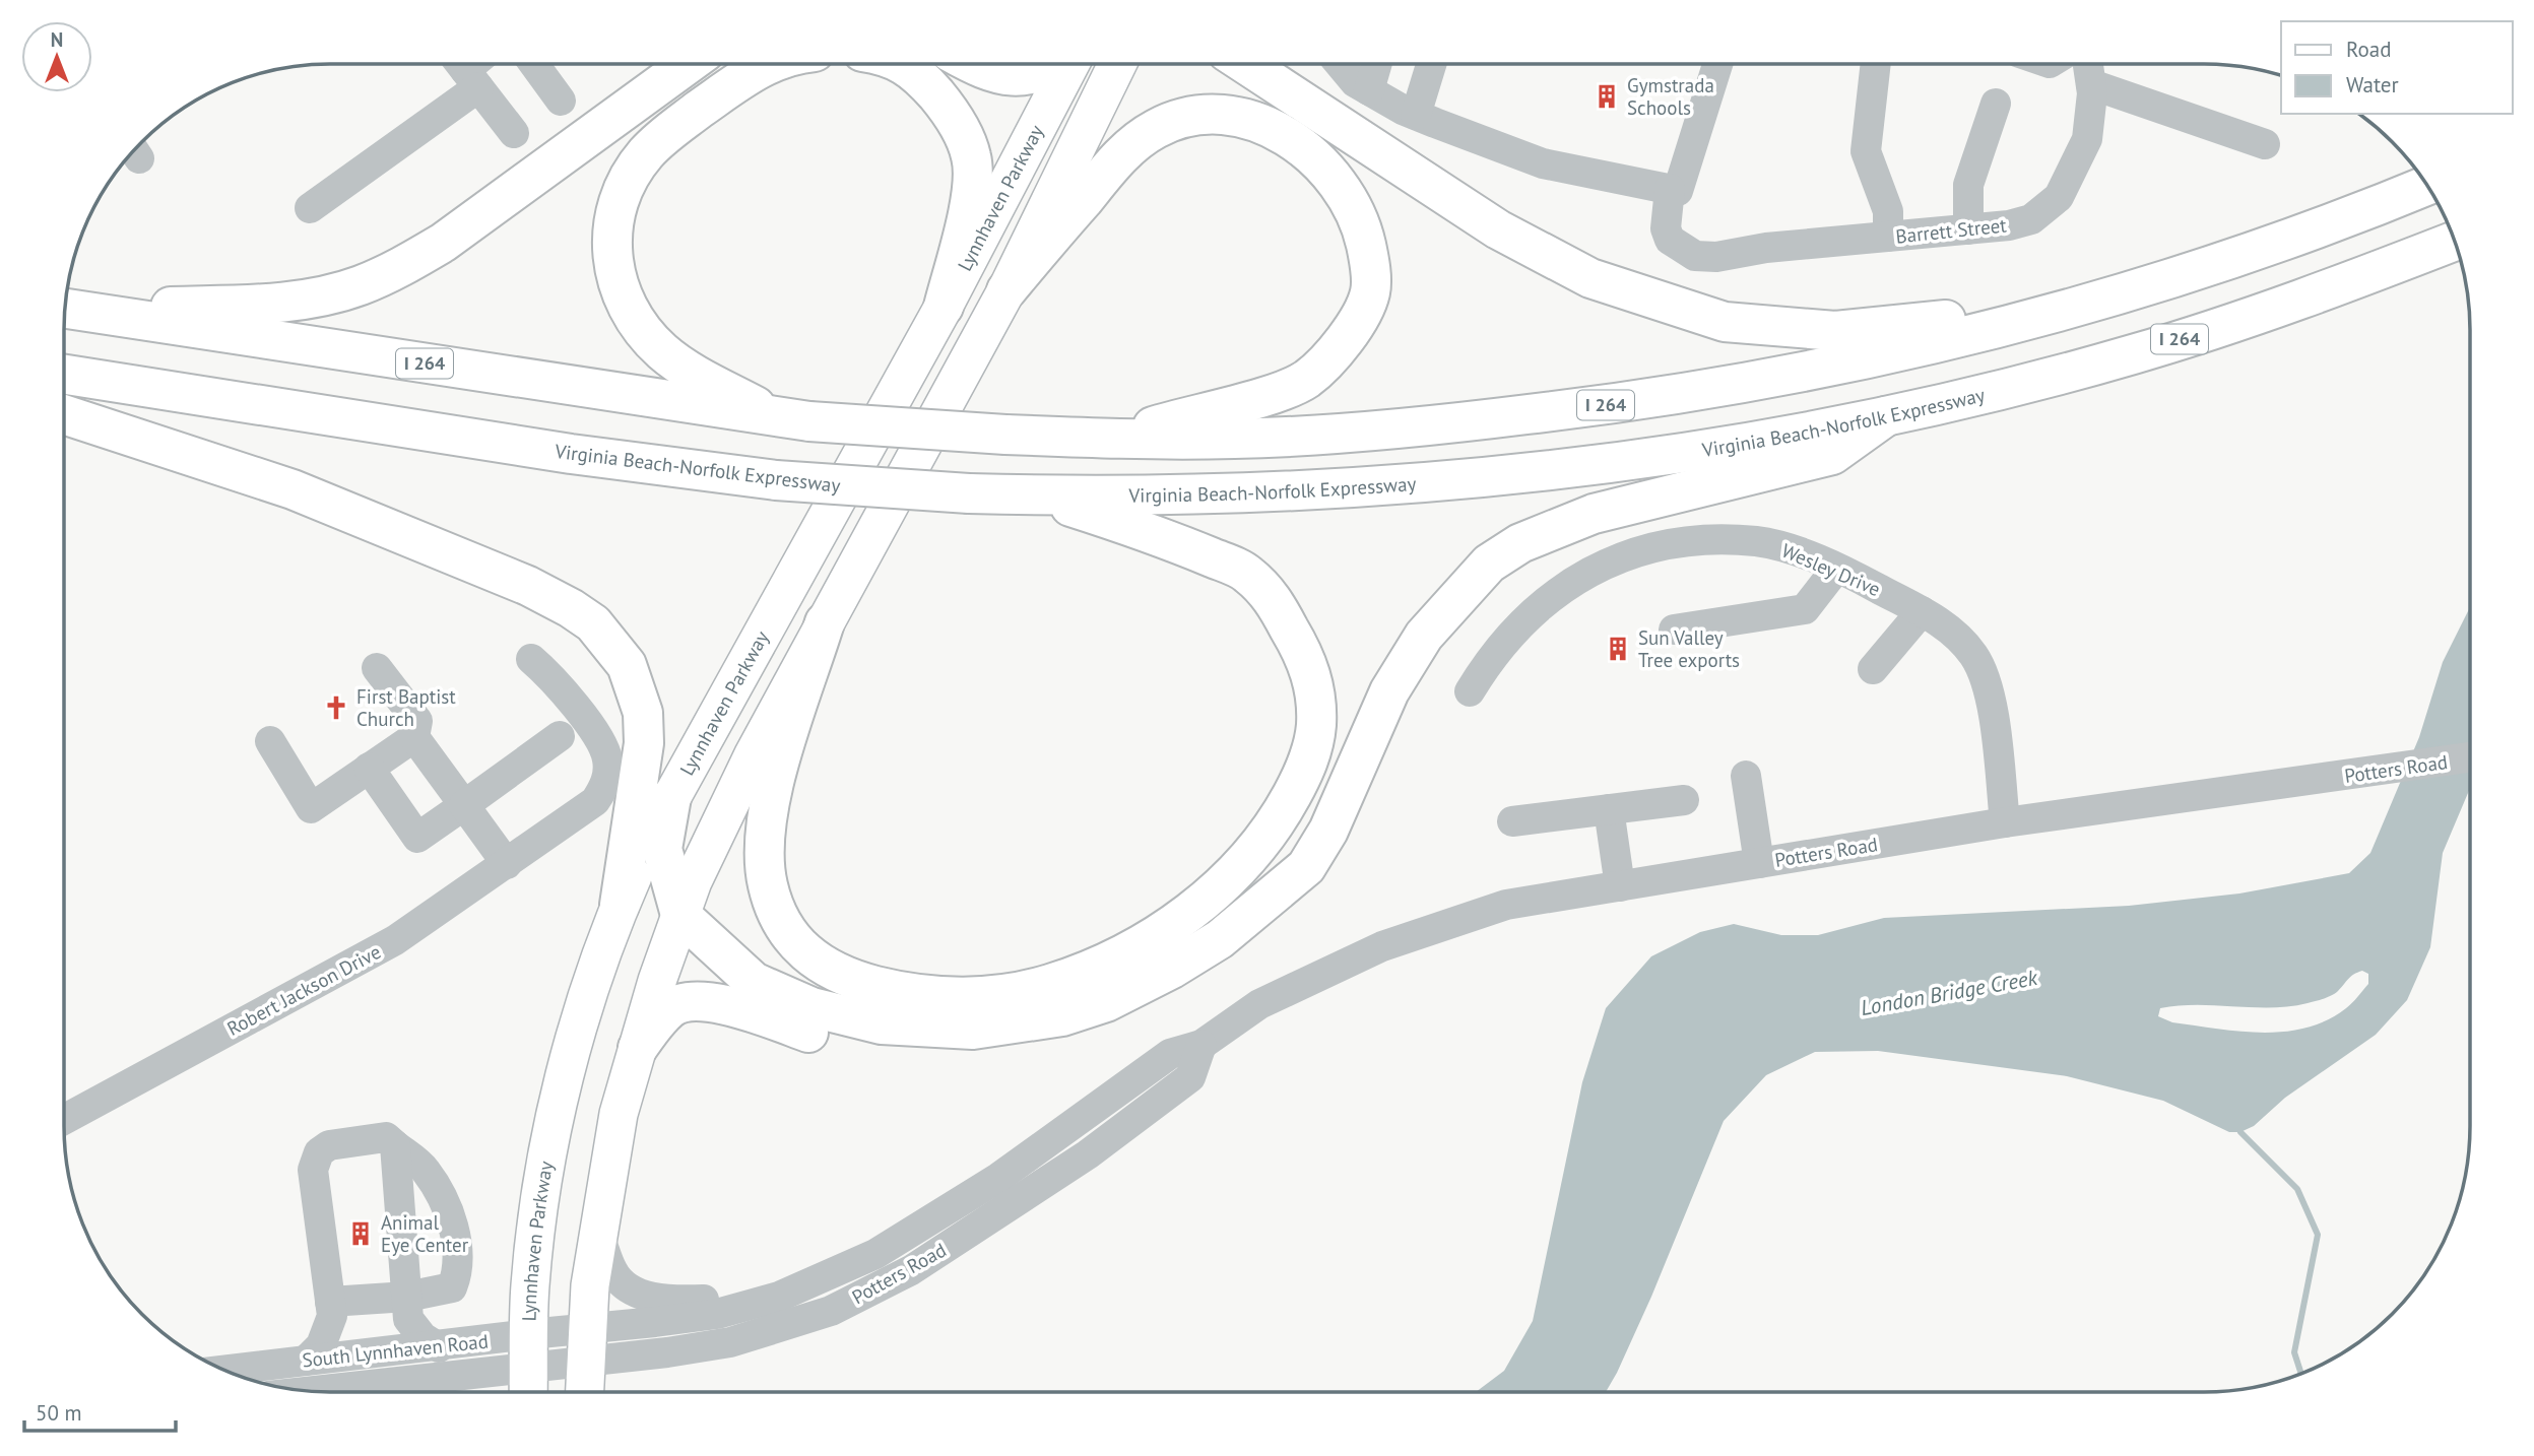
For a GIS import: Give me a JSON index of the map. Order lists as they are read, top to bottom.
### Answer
{
  "streets": {
    "highway": ["I 264", "Virginia Beach-Norfolk Expressway"],
    "main road": ["Lynnhaven Parkway"],
    "street": [
      "Barrett Street",
      "Wesley Drive",
      "Potters Road",
      "Robert Jackson Drive",
      "South Lynnhaven Road"
    ]
  },
  "crossings": [
    ["Lynnhaven Parkway", "South Lynnhaven Road"],
    ["Wesley Drive", "Potters Road"],
    ["Potters Road", "South Lynnhaven Road"]
  ],
  "water": ["London Bridge Creek"],
  "places": {
    "building": ["Gymstrada Schools", "Sun Valley Tree exports", "Animal Eye Center"],
    "church": ["First Baptist Church"]
  },
  "legend": ["Road", "Water"],
  "scale_bar": "50 m",
  "north": "top"
}
